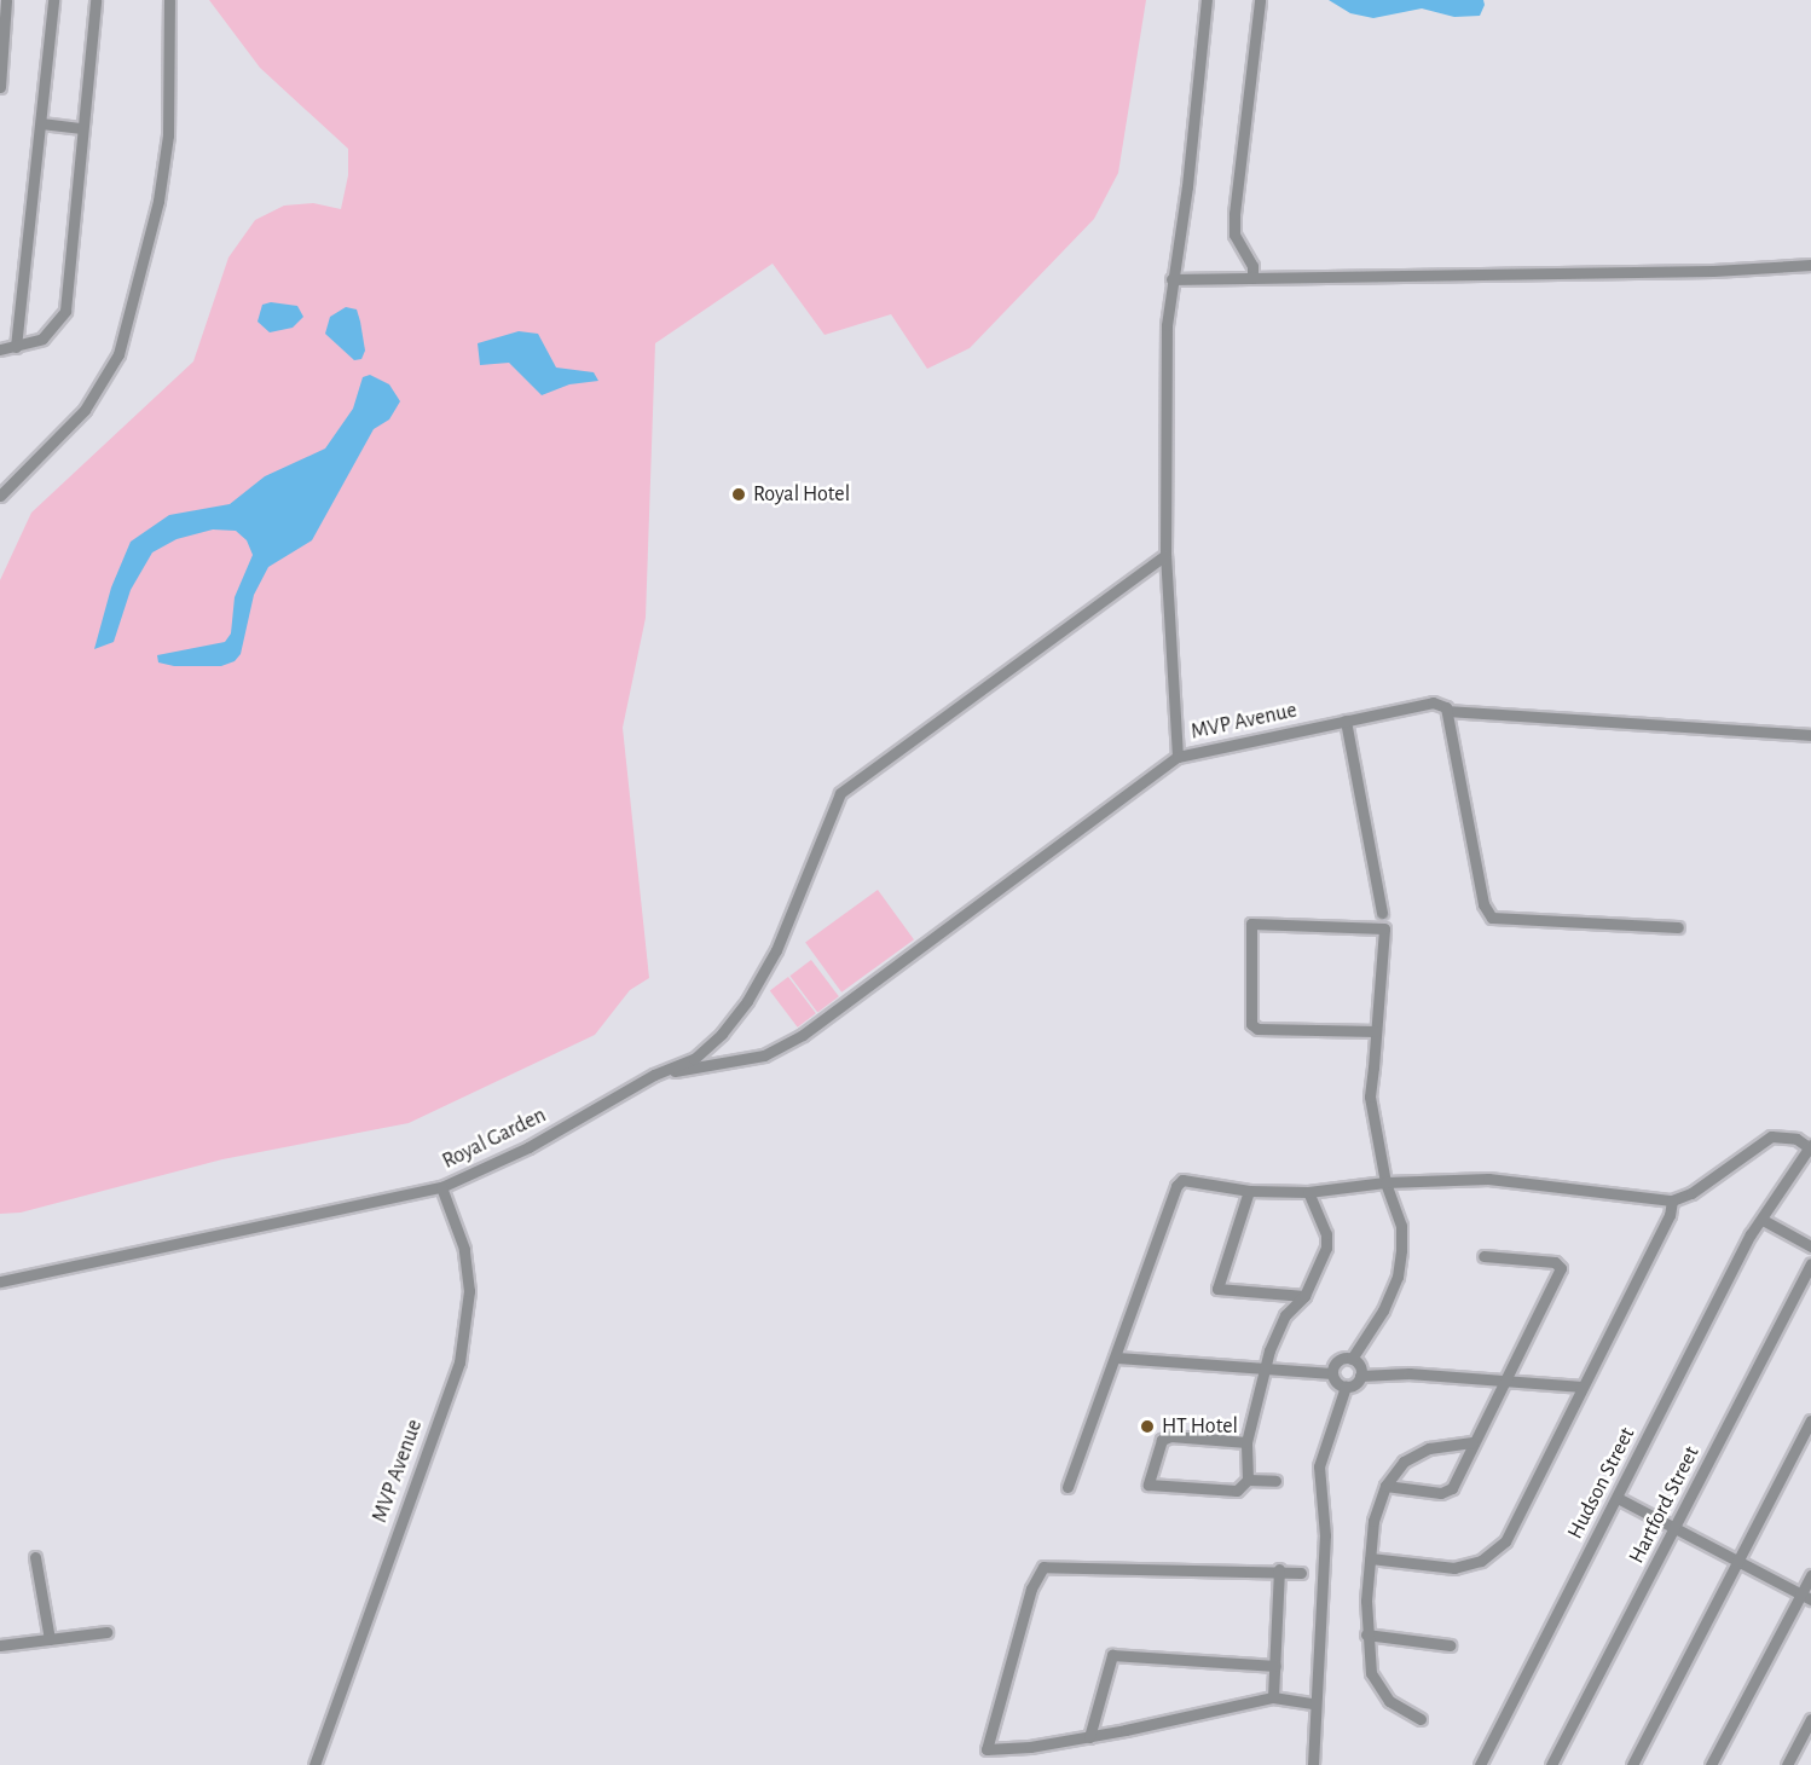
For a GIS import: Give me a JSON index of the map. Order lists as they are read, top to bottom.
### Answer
{
  "streets": {
    "street": [
      "MVP Avenue",
      "Royal Garden",
      "Hudson Street",
      "Hartford Street"
    ]
  },
  "crossings": [
    ["MVP Avenue", "Royal Garden"]
  ],
  "places": ["Royal Hotel", "HT Hotel"]
}
